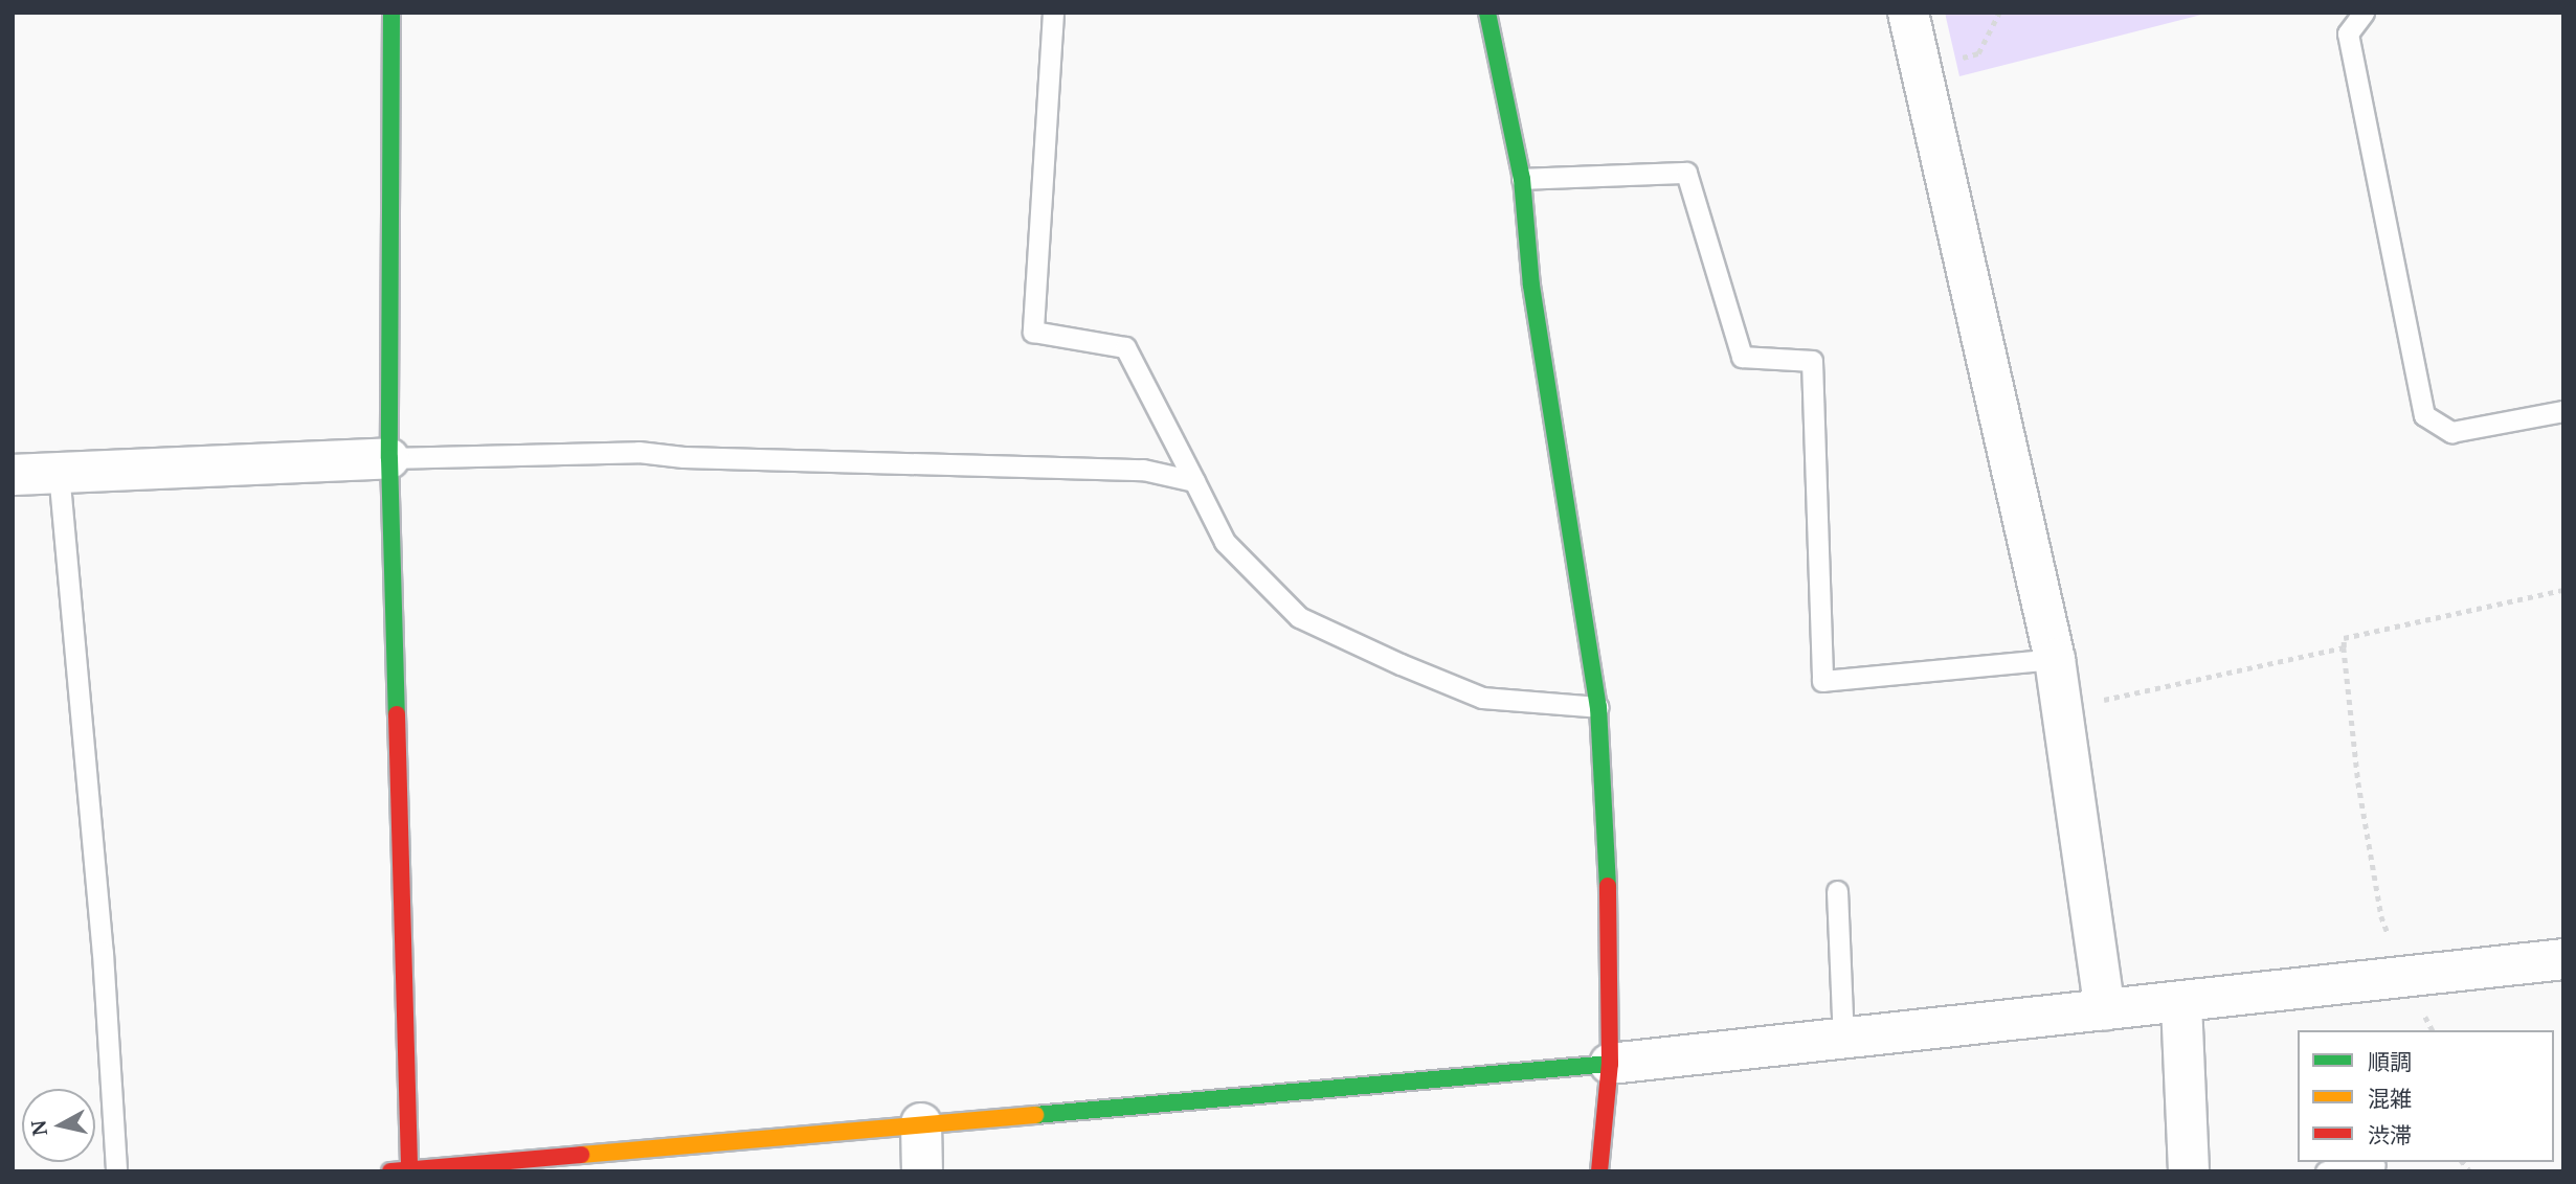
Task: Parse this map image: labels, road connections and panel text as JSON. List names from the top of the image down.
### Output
{
  "legend": ["順調", "混雑", "渋滞"],
  "north": "left"
}
